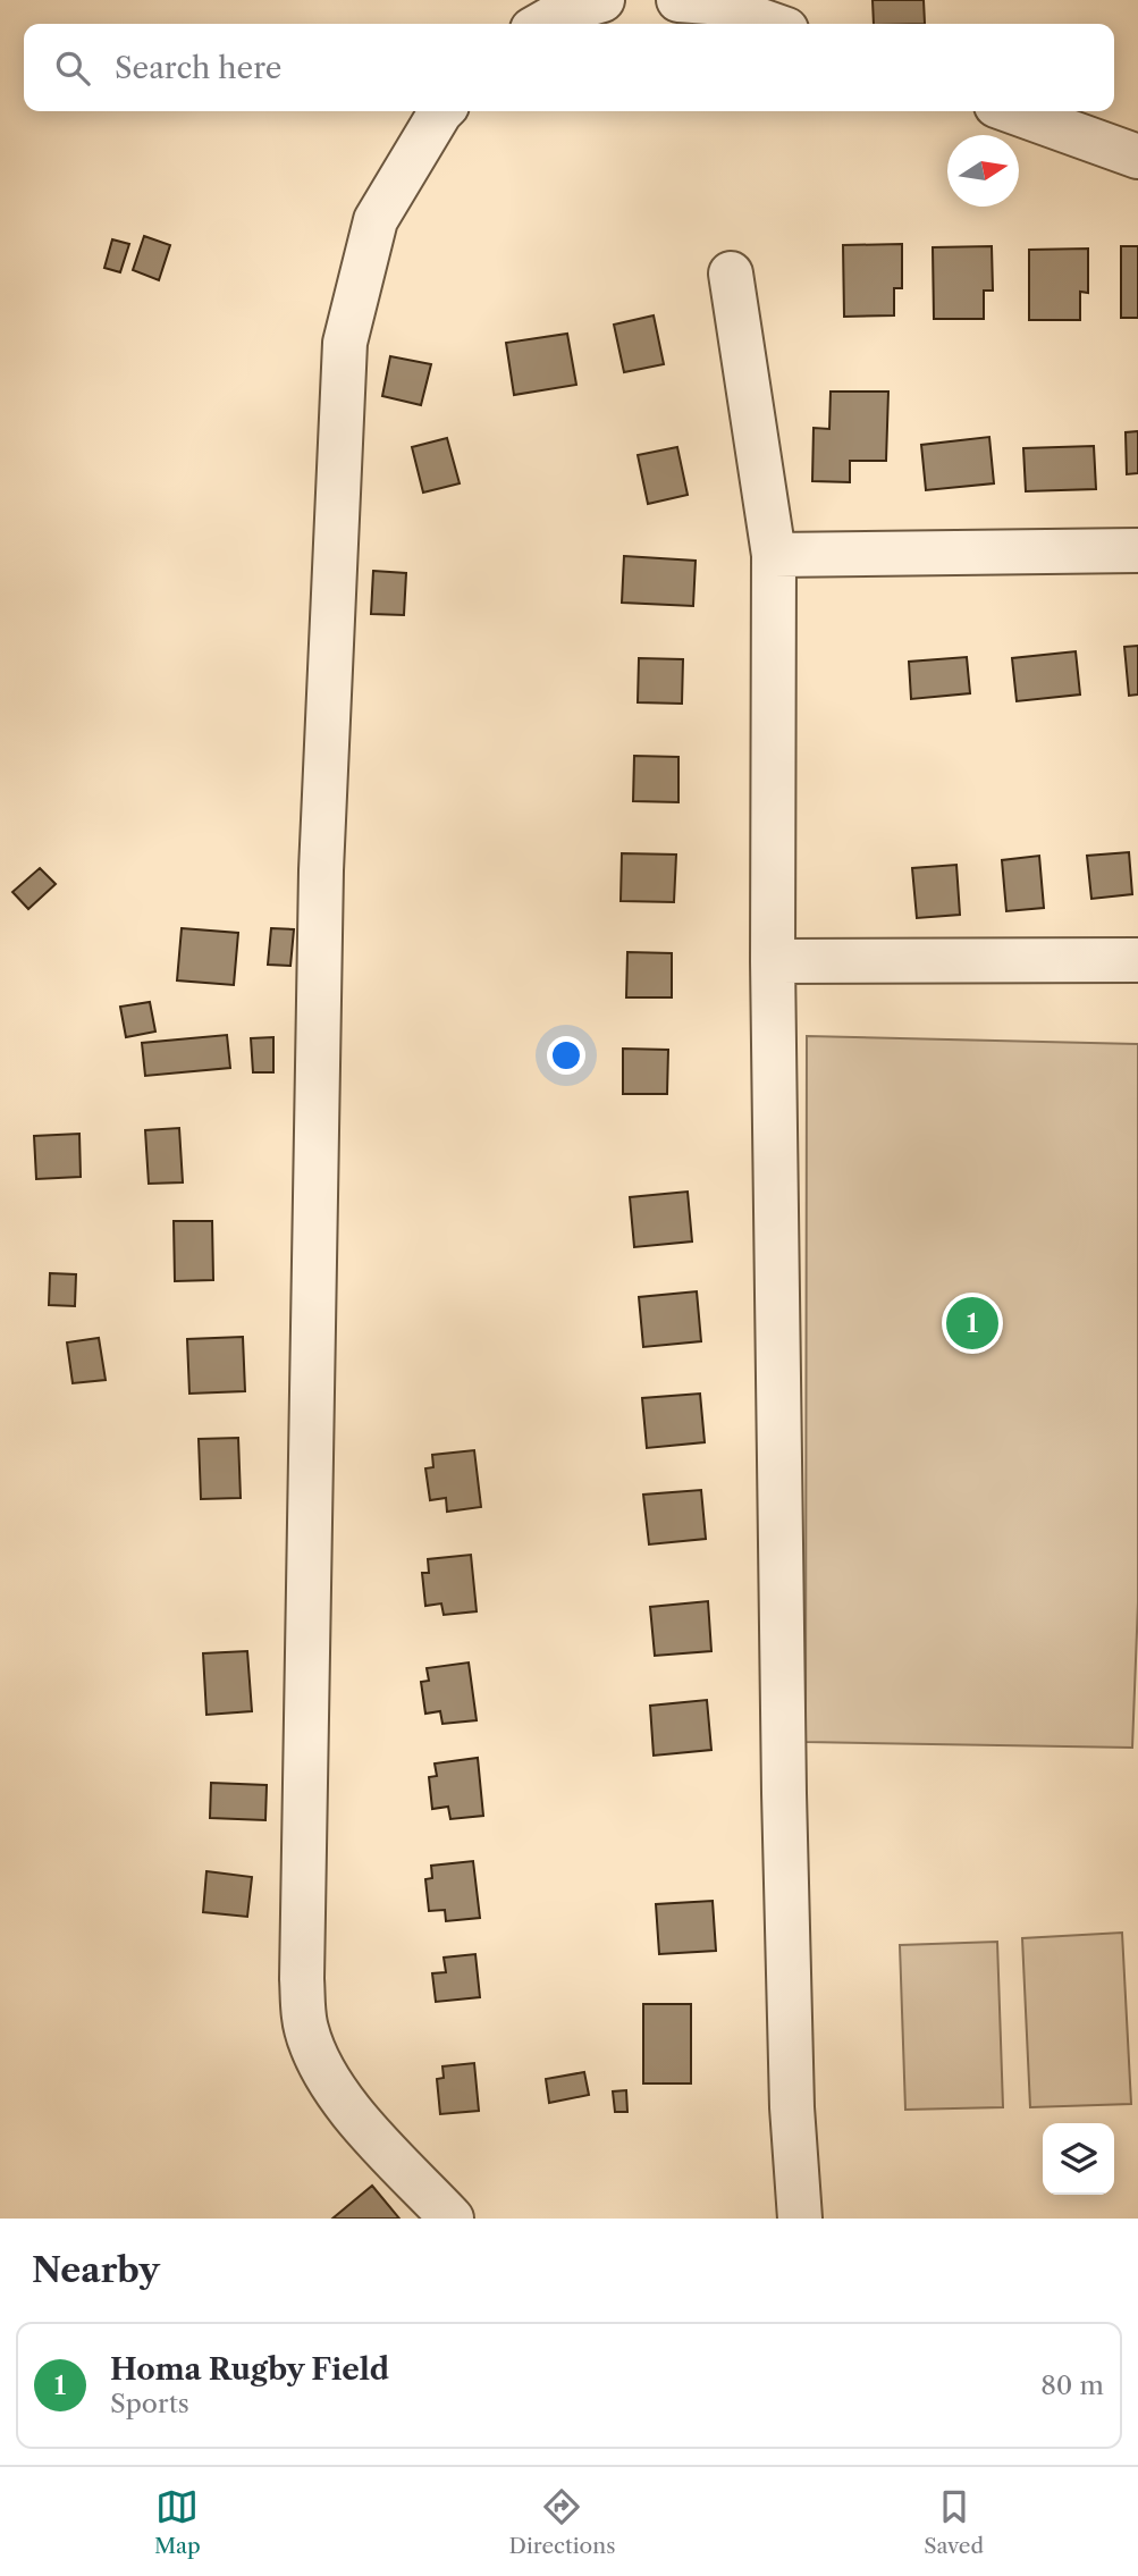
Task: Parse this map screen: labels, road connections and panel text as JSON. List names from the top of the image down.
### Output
{
  "north": "right",
  "page": {
    "search": "Search here",
    "pins": "1",
    "heading": "Nearby",
    "list": [
      {
        "mark": "1",
        "name": "Homa Rugby Field",
        "note": "Sports",
        "value": "80 m"
      }
    ],
    "nav": ["Map", "Directions", "Saved"]
  }
}
